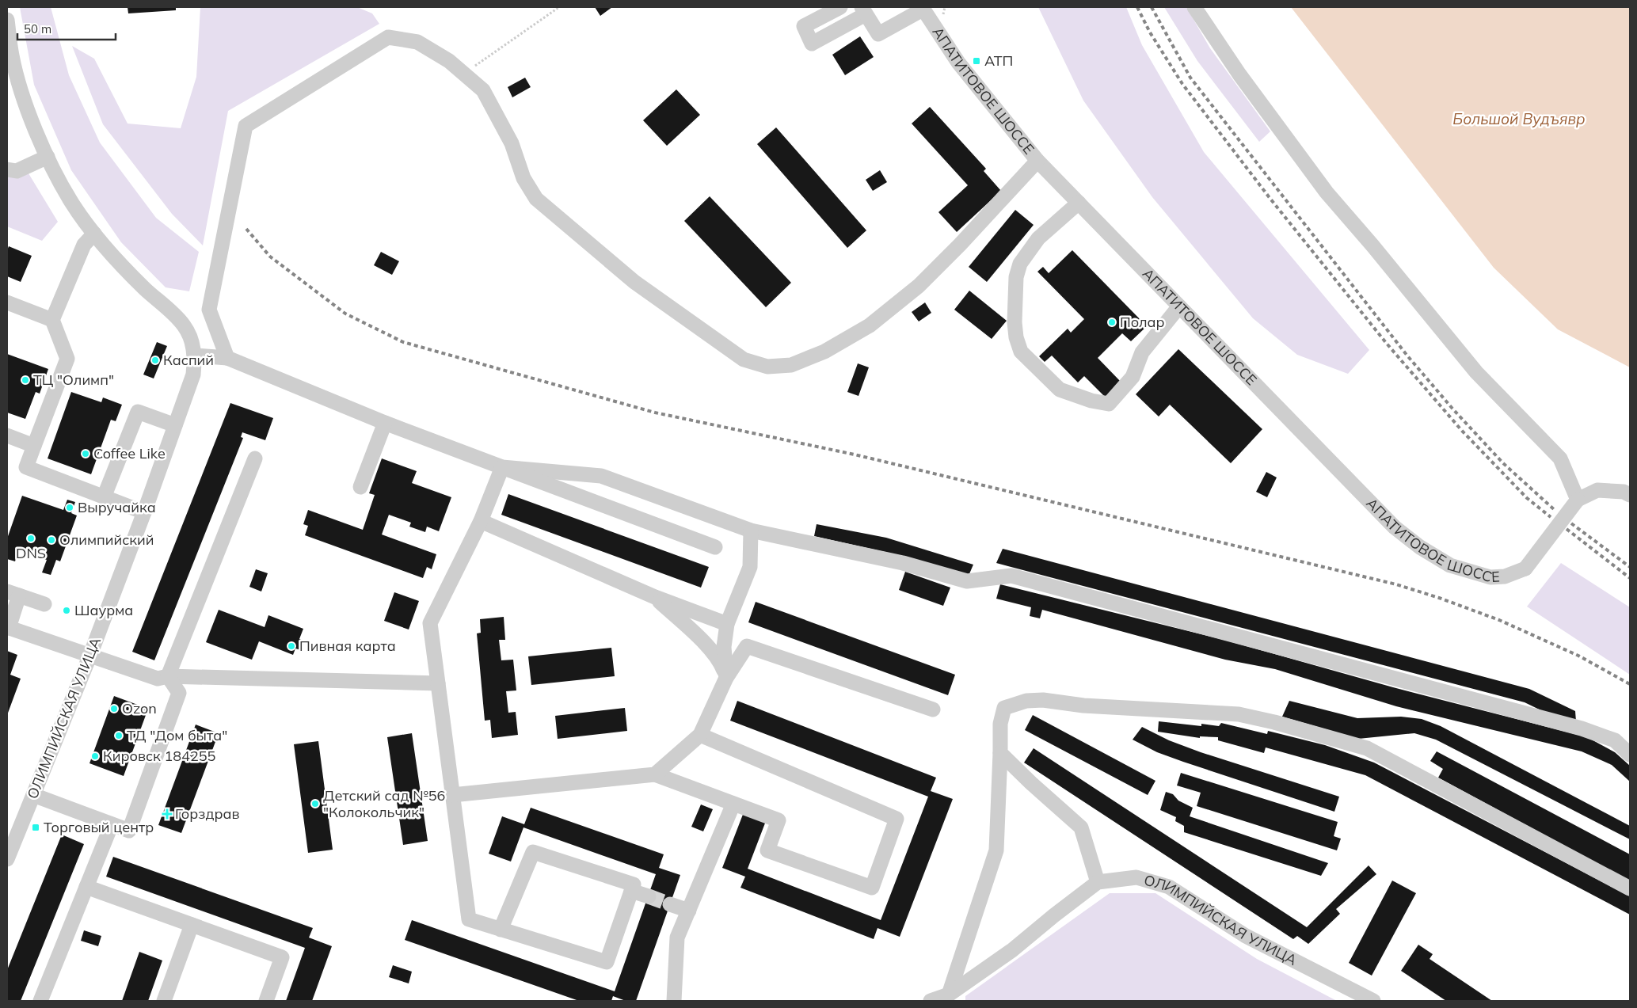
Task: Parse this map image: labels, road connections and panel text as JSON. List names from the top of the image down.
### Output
{
  "streets": {
    "street": ["АПАТИТОВОЕ ШОССЕ", "ОЛИМПИЙСКАЯ УЛИЦА"]
  },
  "water": ["Большой Вудъявр"],
  "places": {
    "transit": ["АТП", "Торговый центр"],
    "other": [
      "Полар",
      "Каспий",
      "ТЦ \"Олимп\"",
      "Coffee Like",
      "Выручайка",
      "DNS",
      "Олимпийский",
      "Шаурма",
      "Пивная карта",
      "Ozon",
      "ТД \"Дом быта\"",
      "Кировск 184255",
      "Детский сад №56 \"Колокольчик\""
    ],
    "health": ["Горздрав"]
  },
  "scale_bar": "50 m"
}
